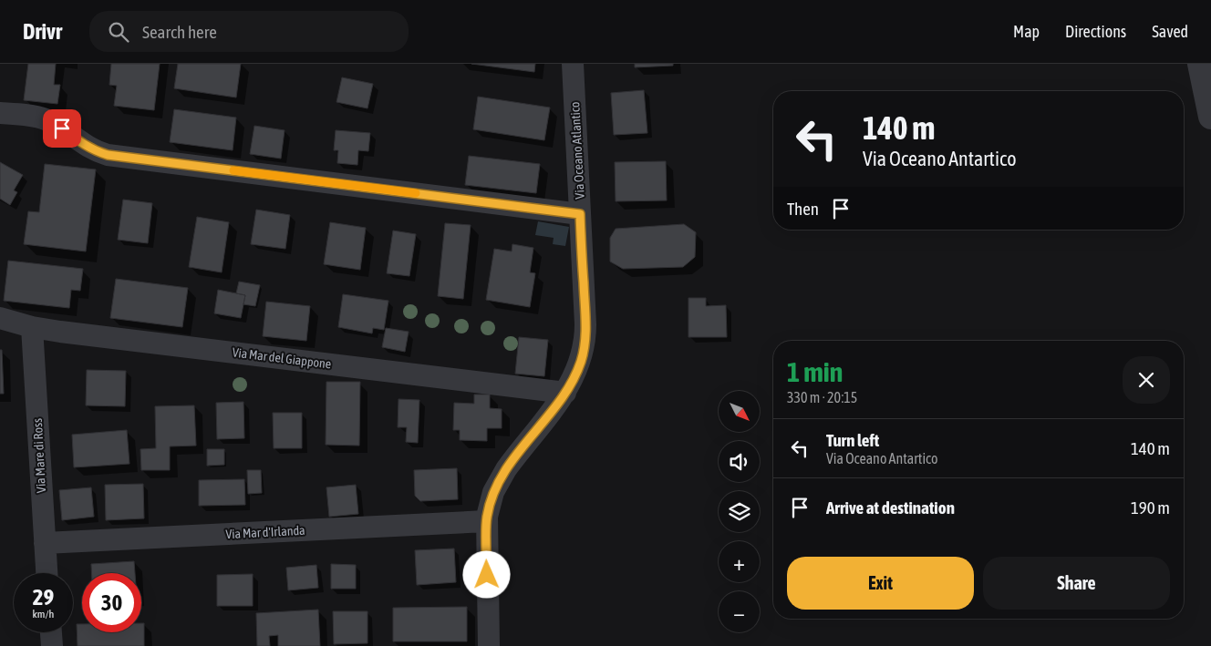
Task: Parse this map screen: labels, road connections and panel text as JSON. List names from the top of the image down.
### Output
{
  "streets": {
    "street": [
      "Via Oceano Atlantico",
      "Via Mar del Giappone",
      "Via Mare di Ross",
      "Via Mar d'Irlanda"
    ]
  },
  "crossings": [
    ["Via Oceano Atlantico", "Via Mar del Giappone"],
    ["Via Oceano Atlantico", "Via Mar d'Irlanda"],
    ["Via Mar del Giappone", "Via Mare di Ross"],
    ["Via Mare di Ross", "Via Mar d'Irlanda"]
  ],
  "north": "bottom right",
  "page": {
    "header": "Drivr",
    "search": "Search here",
    "nav": ["Map", "Directions", "Saved"],
    "turn": ["140 m", "Via Oceano Antartico"],
    "then": "Then",
    "heading": ["1 min", "330 m · 20:15"],
    "map_buttons": ["+", "−"],
    "list": [
      {
        "name": "Turn left",
        "note": "Via Oceano Antartico",
        "value": "140 m"
      },
      {
        "name": "Arrive at destination",
        "value": "190 m"
      }
    ],
    "buttons": ["Exit", "Share"],
    "speed": "29 km/h",
    "limit": "30"
  }
}
